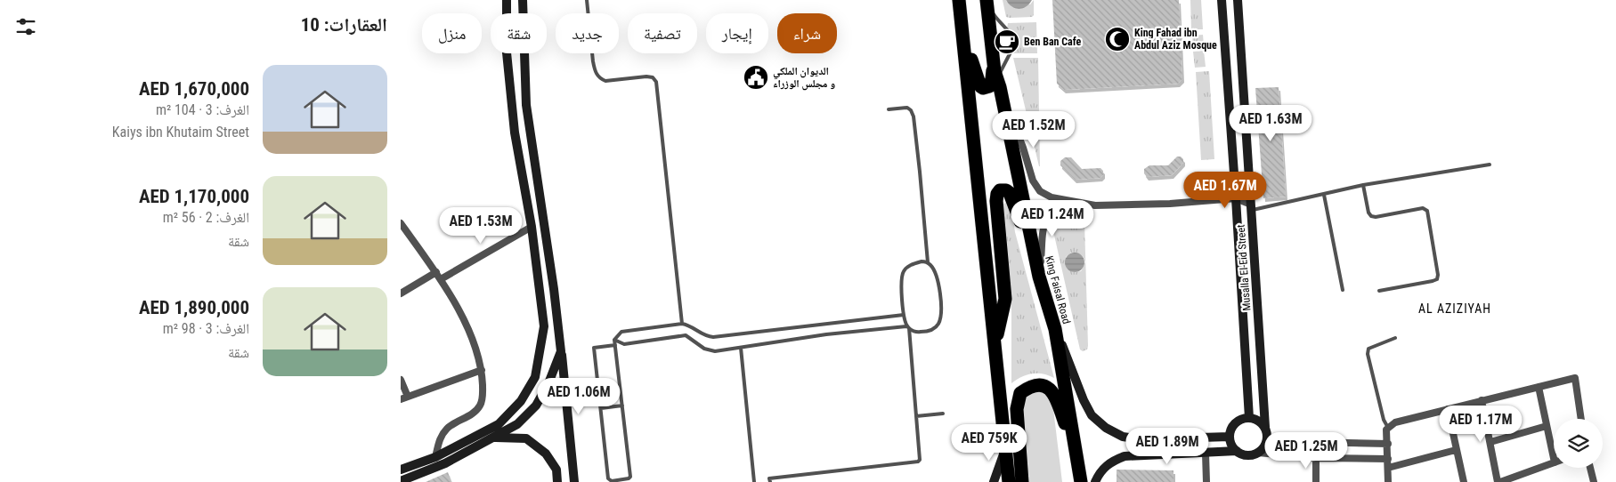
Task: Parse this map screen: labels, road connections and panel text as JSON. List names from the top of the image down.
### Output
{
  "streets": {
    "highway": ["King Faisal Road"],
    "street": ["Musalla El-Eid Street"]
  },
  "districts": ["AL AZIZIYAH"],
  "places": {
    "mosque": ["King Fahad ibn Abdul Aziz Mosque"],
    "cafe": ["Ben Ban Cafe"],
    "public building": ["الديوان الملكي و مجلس الوزراء"]
  },
  "page": {
    "heading": "العقارات: 10",
    "chip": [
      "شراء",
      "إيجار",
      "تصفية",
      "جديد",
      "شقة",
      "منزل"
    ],
    "list": [
      {
        "name": "AED 1,670,000",
        "note": "الغرف: 3 · 104 m² · Kaiys ibn Khutaim Street"
      },
      {
        "name": "AED 1,170,000",
        "note": "الغرف: 2 · 56 m² · شقة"
      },
      {
        "name": "AED 1,890,000",
        "note": "الغرف: 3 · 98 m² · شقة"
      }
    ],
    "price": [
      "AED 1.63M",
      "AED 1.52M",
      "AED 1.67M",
      "AED 1.24M",
      "AED 1.53M",
      "AED 1.06M",
      "AED 1.17M",
      "AED 759K",
      "AED 1.89M",
      "AED 1.25M"
    ]
  }
}
